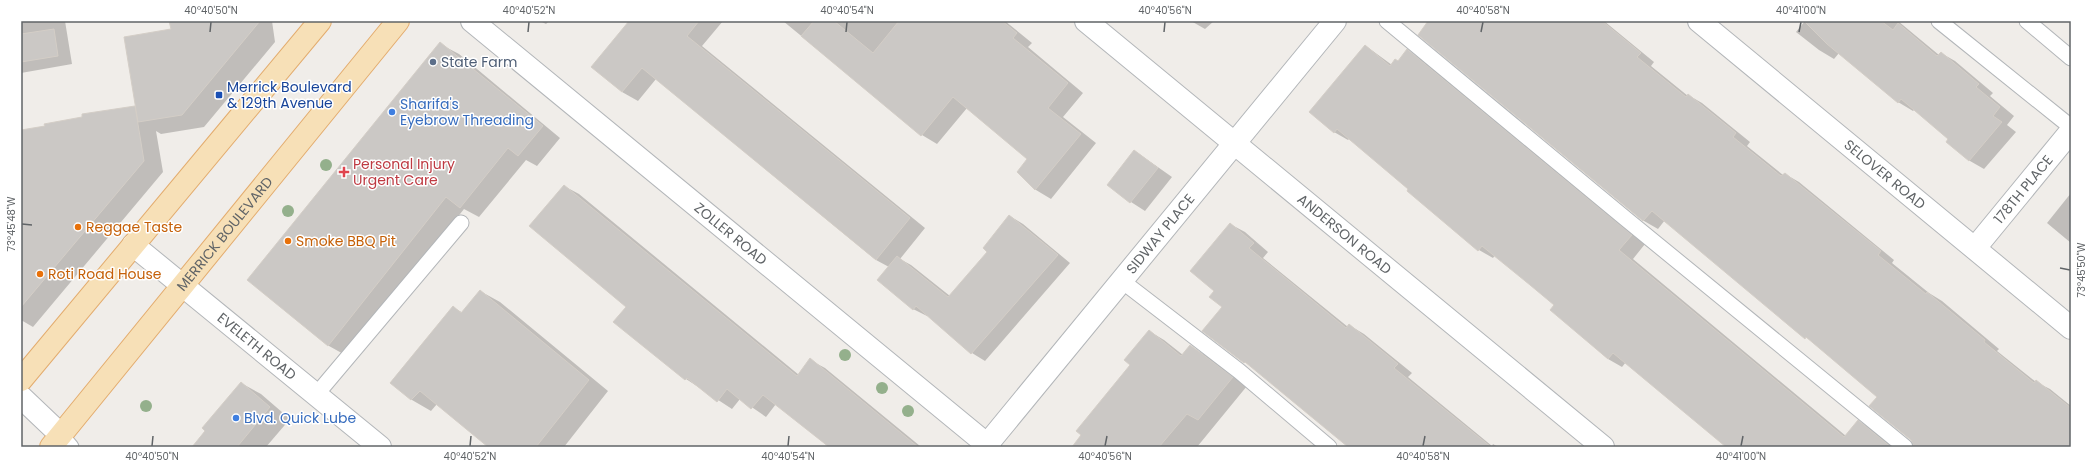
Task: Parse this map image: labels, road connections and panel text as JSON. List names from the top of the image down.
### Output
{
  "streets": {
    "main road": ["MERRICK BOULEVARD"],
    "street": [
      "SELOVER ROAD",
      "178TH PLACE",
      "ZOLLER ROAD",
      "SIDWAY PLACE",
      "ANDERSON ROAD",
      "EVELETH ROAD"
    ]
  },
  "crossings": [
    ["SELOVER ROAD", "178TH PLACE"],
    ["MERRICK BOULEVARD", "EVELETH ROAD"],
    ["ZOLLER ROAD", "SIDWAY PLACE"],
    ["SIDWAY PLACE", "ANDERSON ROAD"]
  ],
  "places": {
    "other": [
      "State Farm",
      "Sharifa's Eyebrow Threading",
      "Reggae Taste",
      "Smoke BBQ Pit",
      "Roti Road House",
      "Blvd. Quick Lube"
    ],
    "transit": ["Merrick Boulevard & 129th Avenue"],
    "health": ["Personal Injury Urgent Care"]
  },
  "coordinates": [
    "40°40'50\"N",
    "40°40'52\"N",
    "40°40'54\"N",
    "40°40'56\"N",
    "40°40'58\"N",
    "40°41'00\"N",
    "73°45'48\"W",
    "73°45'50\"W"
  ]
}
